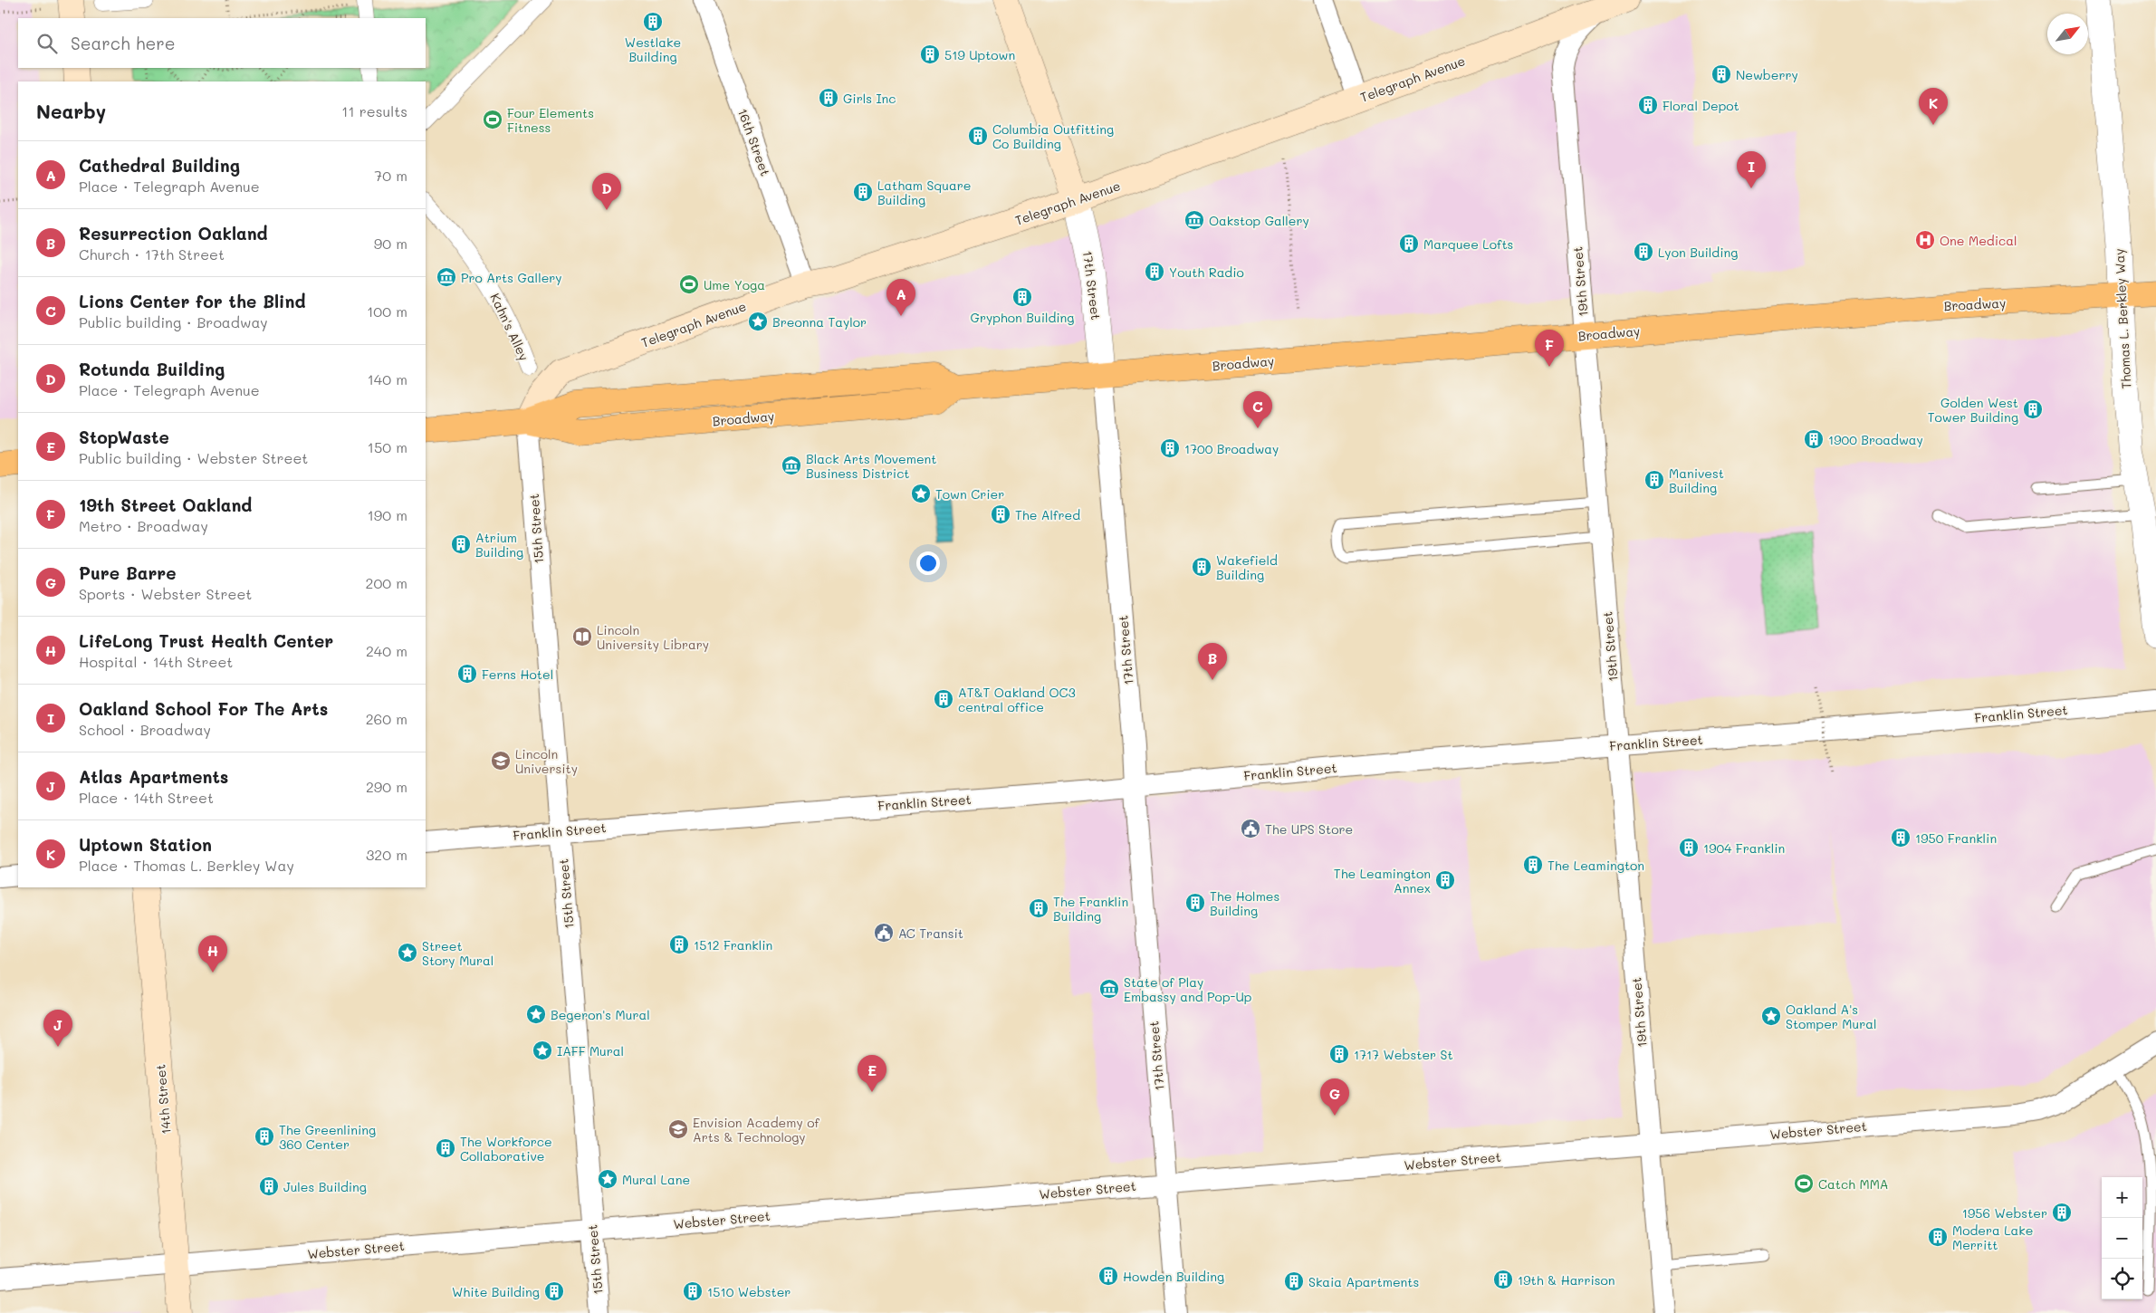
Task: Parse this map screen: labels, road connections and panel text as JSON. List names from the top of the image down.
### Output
{
  "streets": {
    "main road": [
      "Telegraph Avenue",
      "17th Street",
      "Broadway",
      "14th Street"
    ],
    "street": [
      "16th Street",
      "19th Street",
      "Thomas L. Berkley Way",
      "Kahn's Alley",
      "15th Street",
      "Franklin Street",
      "Webster Street"
    ]
  },
  "crossings": [
    ["Telegraph Avenue", "16th Street"],
    ["Telegraph Avenue", "19th Street"],
    ["Telegraph Avenue", "17th Street"],
    ["Telegraph Avenue", "Broadway"],
    ["Telegraph Avenue", "15th Street"],
    ["19th Street", "Broadway"],
    ["19th Street", "Franklin Street"],
    ["19th Street", "Webster Street"],
    ["17th Street", "Broadway"],
    ["17th Street", "Franklin Street"],
    ["17th Street", "Webster Street"],
    ["Broadway", "Thomas L. Berkley Way"],
    ["Broadway", "15th Street"],
    ["15th Street", "Franklin Street"],
    ["15th Street", "Webster Street"],
    ["14th Street", "Webster Street"]
  ],
  "places": {
    "building": [
      "Westlake Building",
      "519 Uptown",
      "Newberry",
      "Girls Inc",
      "Floral Depot",
      "Columbia Outfitting Co Building",
      "Latham Square Building",
      "Marquee Lofts",
      "Lyon Building",
      "Youth Radio",
      "Gryphon Building",
      "Golden West Tower Building",
      "1900 Broadway",
      "1700 Broadway",
      "Manivest Building",
      "The Alfred",
      "Atrium Building",
      "Wakefield Building",
      "Ferns Hotel",
      "AT&T Oakland OC3 central office",
      "1950 Franklin",
      "1904 Franklin",
      "The Leamington",
      "The Leamington Annex",
      "The Holmes Building",
      "The Franklin Building",
      "1512 Franklin",
      "1717 Webster St",
      "The Greenlining 360 Center",
      "The Workforce Collaborative",
      "Jules Building",
      "1956 Webster",
      "Modera Lake Merritt",
      "Howden Building",
      "19th & Harrison",
      "Skaia Apartments",
      "White Building",
      "1510 Webster"
    ],
    "sports": ["Four Elements Fitness", "Ume Yoga", "Catch MMA"],
    "museum": [
      "Oakstop Gallery",
      "Pro Arts Gallery",
      "Black Arts Movement Business District",
      "State of Play Embassy and Pop-Up"
    ],
    "hospital": ["One Medical"],
    "place": [
      "Breonna Taylor",
      "Town Crier",
      "Street Story Mural",
      "Begeron's Mural",
      "Oakland A's Stomper Mural",
      "IAFF Mural",
      "Mural Lane"
    ],
    "library": ["Lincoln University Library"],
    "school or university": ["Lincoln University", "Envision Academy of Arts & Technology"],
    "public building": ["The UPS Store", "AC Transit"]
  },
  "north": "top right",
  "page": {
    "search": "Search here",
    "heading": ["Nearby", "11 results"],
    "pins": [
      "K",
      "I",
      "D",
      "A",
      "F",
      "C",
      "B",
      "H",
      "J",
      "E",
      "G"
    ],
    "list": [
      {
        "mark": "A",
        "name": "Cathedral Building",
        "note": "Place · Telegraph Avenue",
        "value": "70 m"
      },
      {
        "mark": "B",
        "name": "Resurrection Oakland",
        "note": "Church · 17th Street",
        "value": "90 m"
      },
      {
        "mark": "C",
        "name": "Lions Center for the Blind",
        "note": "Public building · Broadway",
        "value": "100 m"
      },
      {
        "mark": "D",
        "name": "Rotunda Building",
        "note": "Place · Telegraph Avenue",
        "value": "140 m"
      },
      {
        "mark": "E",
        "name": "StopWaste",
        "note": "Public building · Webster Street",
        "value": "150 m"
      },
      {
        "mark": "F",
        "name": "19th Street Oakland",
        "note": "Metro · Broadway",
        "value": "190 m"
      },
      {
        "mark": "G",
        "name": "Pure Barre",
        "note": "Sports · Webster Street",
        "value": "200 m"
      },
      {
        "mark": "H",
        "name": "LifeLong Trust Health Center",
        "note": "Hospital · 14th Street",
        "value": "240 m"
      },
      {
        "mark": "I",
        "name": "Oakland School For The Arts",
        "note": "School · Broadway",
        "value": "260 m"
      },
      {
        "mark": "J",
        "name": "Atlas Apartments",
        "note": "Place · 14th Street",
        "value": "290 m"
      },
      {
        "mark": "K",
        "name": "Uptown Station",
        "note": "Place · Thomas L. Berkley Way",
        "value": "320 m"
      }
    ],
    "map_buttons": ["+", "−"]
  }
}
